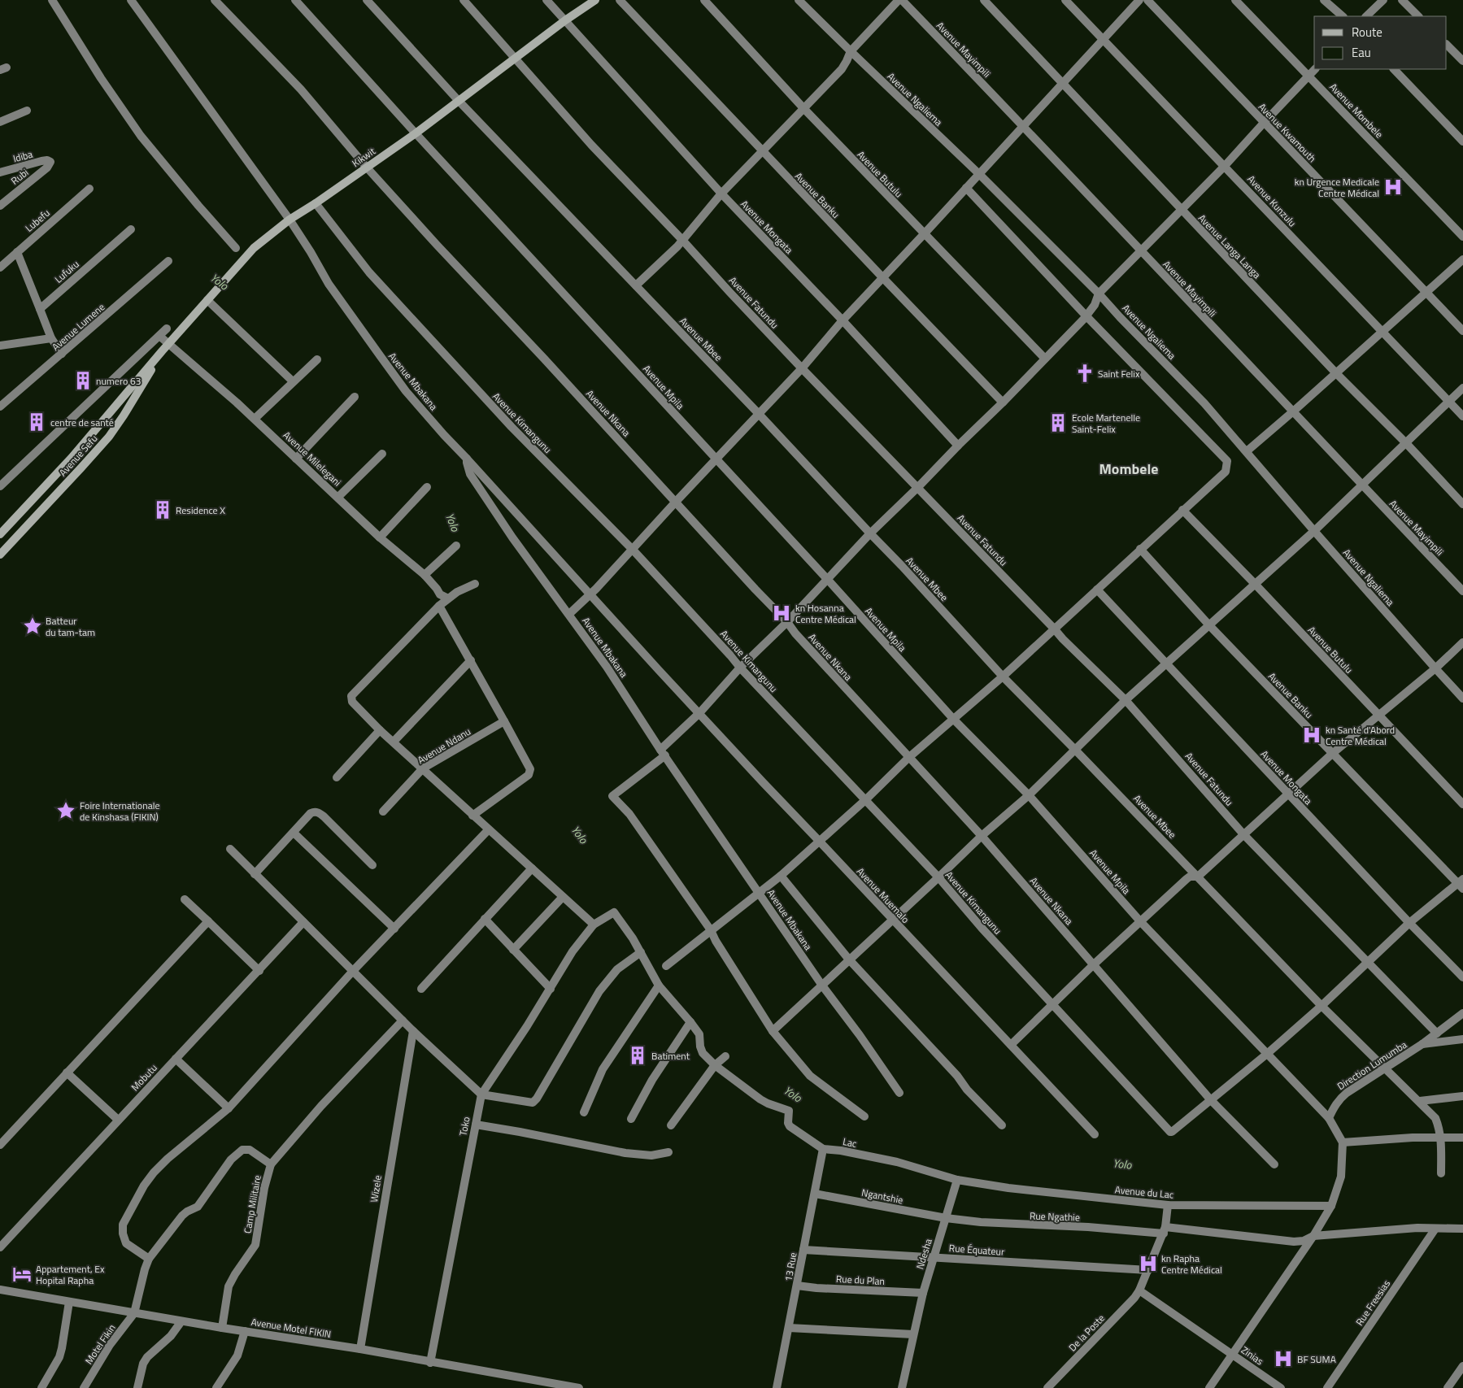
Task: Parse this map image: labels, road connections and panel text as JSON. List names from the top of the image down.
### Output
{
  "streets": {
    "main road": ["Kikwit", "Avenue Sefu"],
    "street": [
      "Avenue Mayimpili",
      "Avenue Ngaliema",
      "Avenue Mombele",
      "Avenue Kwamouth",
      "Idiba",
      "Avenue Butulu",
      "Rubi",
      "Avenue Banku",
      "Avenue Kunzulu",
      "Lubefu",
      "Avenue Mongata",
      "Avenue Langa Langa",
      "Lufuku",
      "Avenue Fatundu",
      "Avenue Lumene",
      "Avenue Mbee",
      "Avenue Mbakana",
      "Avenue Mpila",
      "Avenue Nkana",
      "Avenue Kimangunu",
      "Avenue Milelegani",
      "Avenue Ndanu",
      "Avenue Muemalo",
      "Direction Lumumba",
      "Mobutu",
      "Toko",
      "Lac",
      "Wizele",
      "Avenue du Lac",
      "Ngantshie",
      "Camp Militaire",
      "Rue Ngathie",
      "Rue Équateur",
      "Ndesha",
      "13 Rue",
      "Rue du Plan",
      "Rue Freesias",
      "Avenue Motel FIKIN",
      "De la Poste",
      "Motel Fikin",
      "Zinias"
    ]
  },
  "crossings": [
    ["Idiba", "Rubi"],
    ["Kikwit", "Avenue Mongata"],
    ["Kikwit", "Avenue Fatundu"],
    ["Kikwit", "Avenue Mbee"],
    ["Kikwit", "Avenue Mbakana"],
    ["Kikwit", "Avenue Mpila"],
    ["Kikwit", "Avenue Nkana"],
    ["Kikwit", "Avenue Kimangunu"],
    ["Kikwit", "Avenue Sefu"],
    ["Kikwit", "Avenue Milelegani"],
    ["Avenue Fatundu", "Direction Lumumba"],
    ["Avenue Mbee", "Direction Lumumba"],
    ["Avenue Mbakana", "Avenue Muemalo"],
    ["Avenue Mpila", "Direction Lumumba"],
    ["Avenue Nkana", "Avenue Kimangunu"],
    ["Toko", "Avenue Motel FIKIN"],
    ["Lac", "Avenue du Lac"],
    ["Lac", "Ndesha"],
    ["Lac", "13 Rue"],
    ["Wizele", "Avenue Motel FIKIN"],
    ["Avenue du Lac", "Ndesha"],
    ["Avenue du Lac", "De la Poste"],
    ["Ngantshie", "Rue Ngathie"],
    ["Ngantshie", "Ndesha"],
    ["Ngantshie", "13 Rue"],
    ["Camp Militaire", "Avenue Motel FIKIN"],
    ["Camp Militaire", "Motel Fikin"],
    ["Rue Ngathie", "Ndesha"],
    ["Rue Ngathie", "De la Poste"],
    ["Rue Équateur", "Ndesha"],
    ["Rue Équateur", "13 Rue"],
    ["Rue Équateur", "De la Poste"],
    ["Ndesha", "Rue du Plan"],
    ["13 Rue", "Rue du Plan"],
    ["Avenue Motel FIKIN", "Motel Fikin"]
  ],
  "districts": ["Mombele"],
  "water": ["Yolo"],
  "places": {
    "hospital": [
      "kn Urgence Medicale Centre Médical",
      "kn Hosanna Centre Médical",
      "kn Santé d'Abord Centre Médical",
      "kn Rapha Centre Médical",
      "BF SUMA"
    ],
    "church": ["Saint Felix"],
    "building": [
      "numero 63",
      "centre de santé",
      "Ecole Martenelle Saint-Felix",
      "Residence X",
      "Batiment"
    ],
    "place": ["Batteur du tam-tam", "Foire Internationale de Kinshasa (FIKIN)"],
    "hotel": ["Appartement, Ex Hopital Rapha"]
  },
  "legend": ["Route", "Eau"]
}
